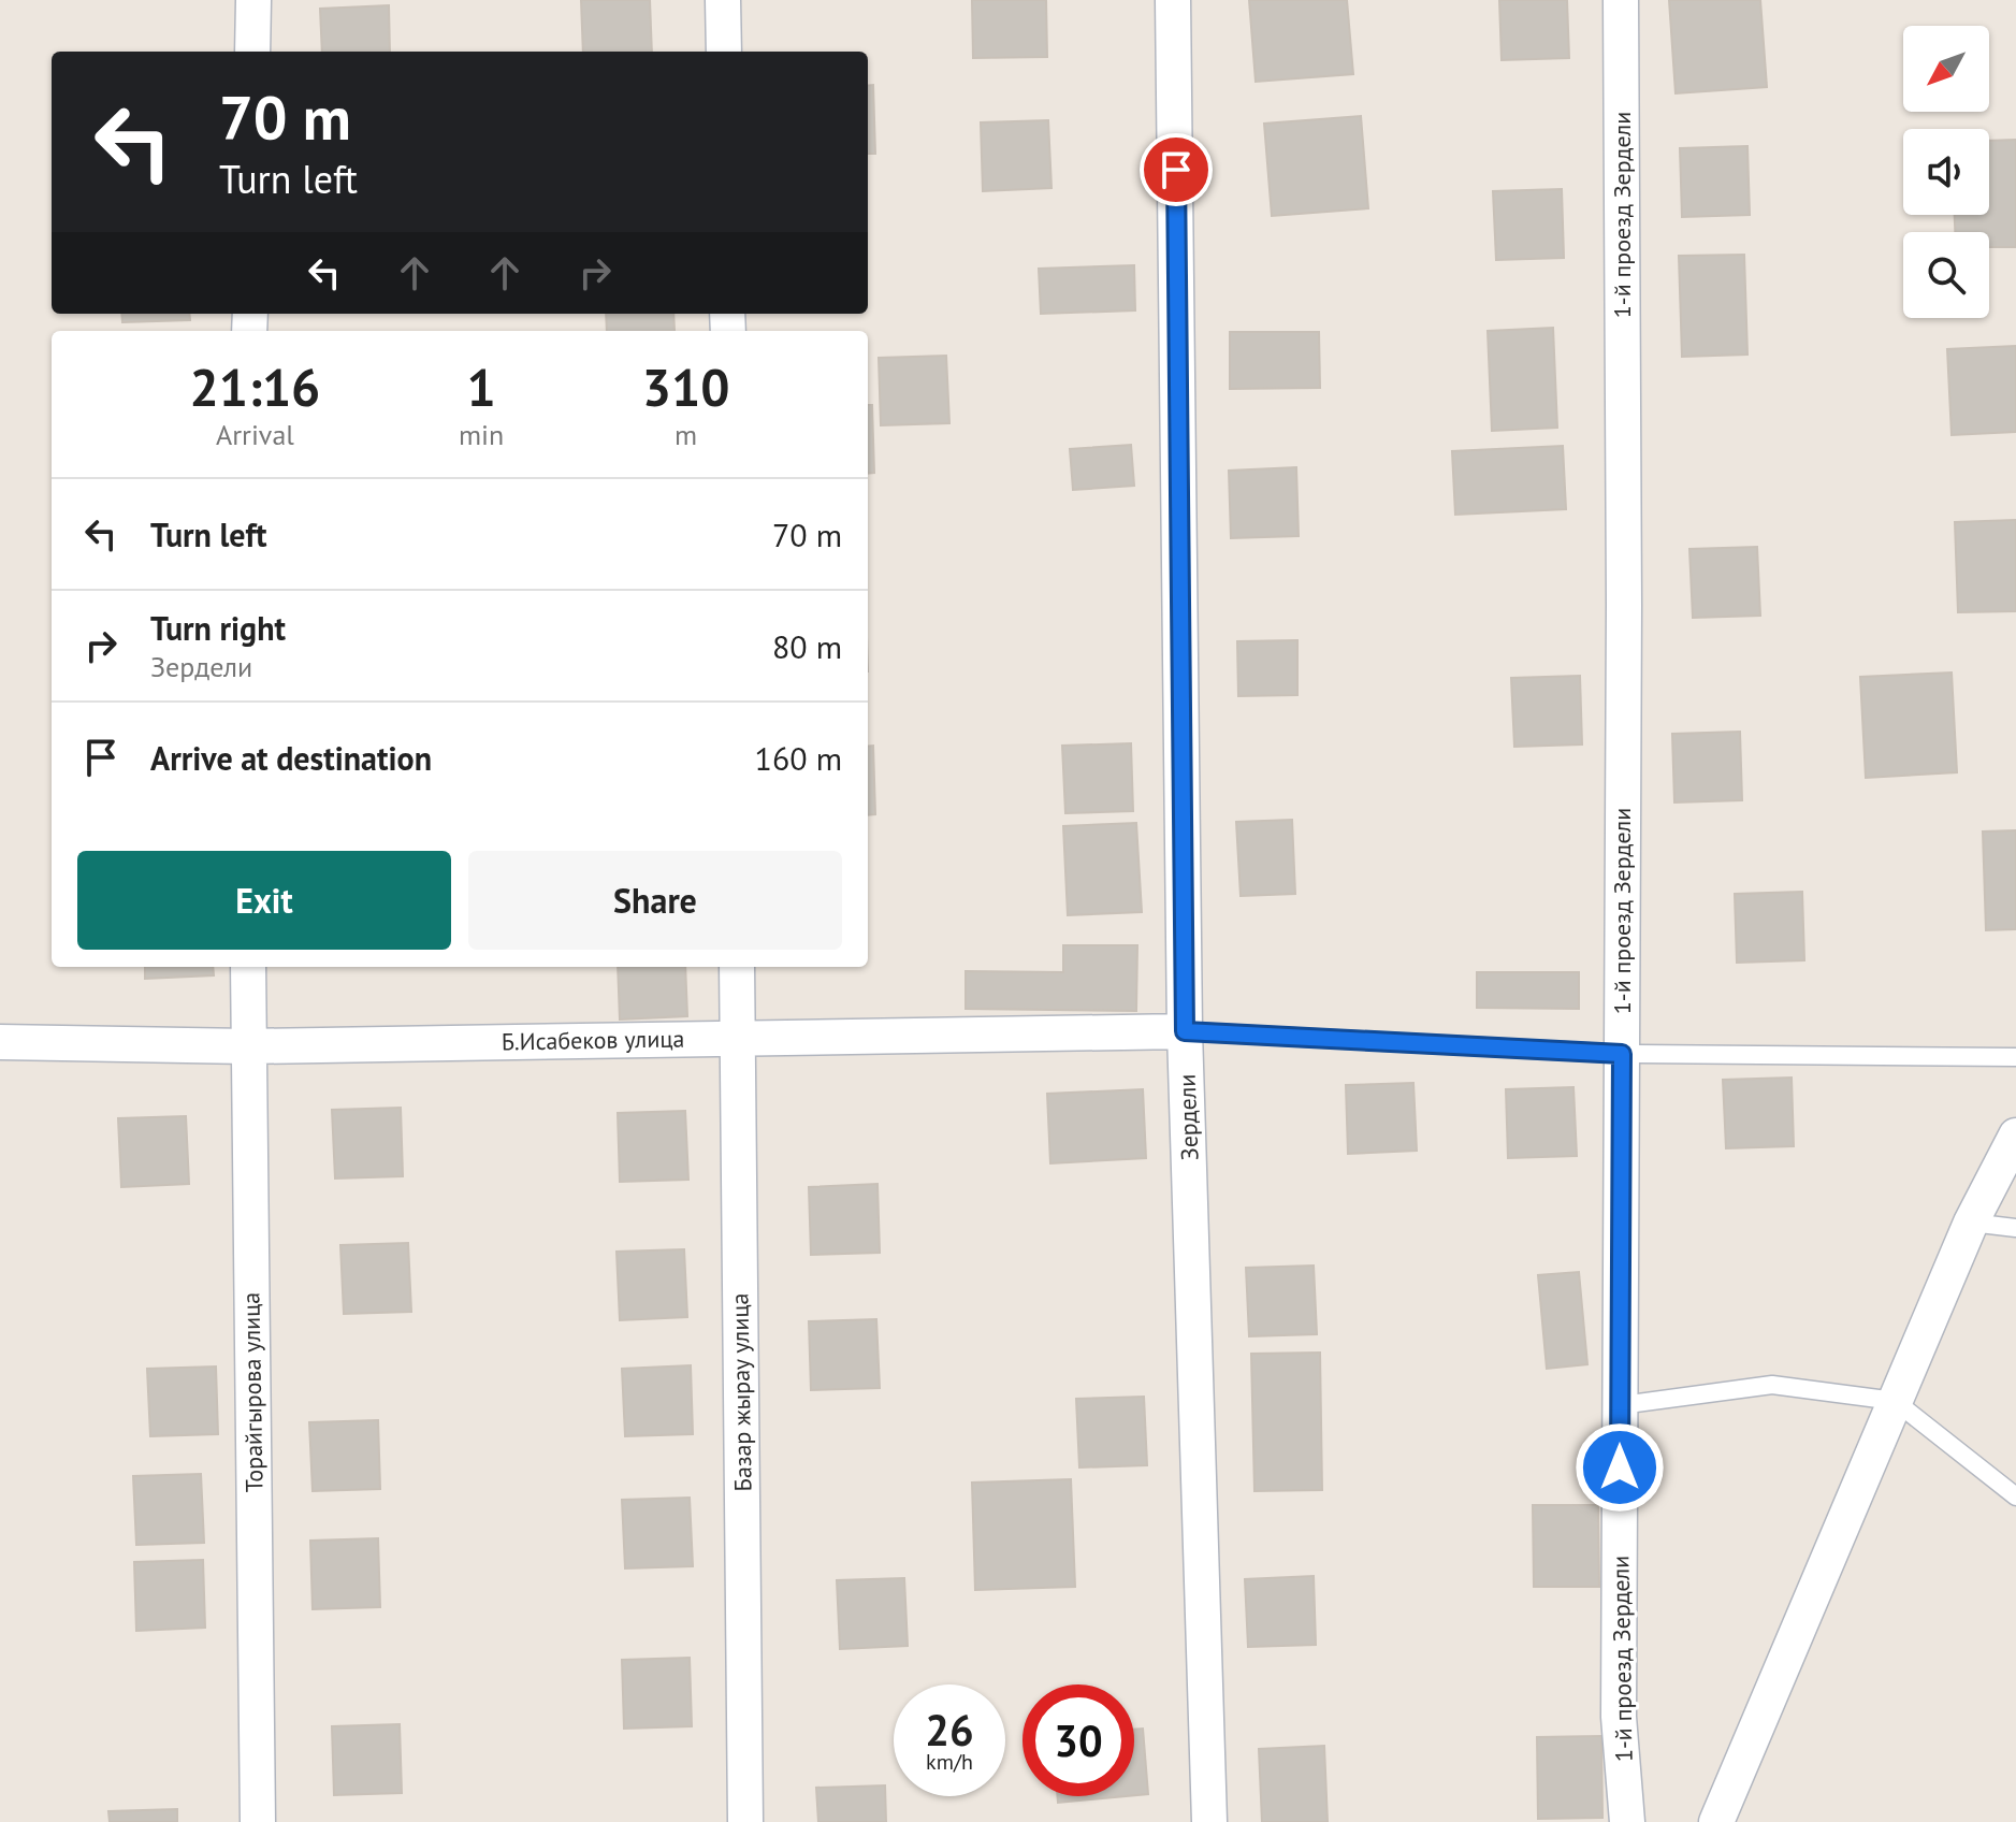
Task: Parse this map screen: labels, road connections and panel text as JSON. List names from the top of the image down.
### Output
{
  "streets": {
    "street": [
      "1-й проезд Зердели",
      "Б.Исабеков улица",
      "Зердели",
      "Торайгырова улица",
      "Базар жырау улица"
    ]
  },
  "crossings": [
    ["Б.Исабеков улица", "Зердели"],
    ["Б.Исабеков улица", "Торайгырова улица"],
    ["Б.Исабеков улица", "Базар жырау улица"]
  ],
  "north": "bottom left",
  "page": {
    "turn": ["70 m", "Turn left"],
    "eta": [
      "21:16",
      "Arrival",
      "1",
      "min",
      "310",
      "m"
    ],
    "list": [
      {
        "name": "Turn left",
        "value": "70 m"
      },
      {
        "name": "Turn right",
        "note": "Зердели",
        "value": "80 m"
      },
      {
        "name": "Arrive at destination",
        "value": "160 m"
      }
    ],
    "buttons": ["Exit", "Share"],
    "speed": "26 km/h",
    "limit": "30"
  }
}
